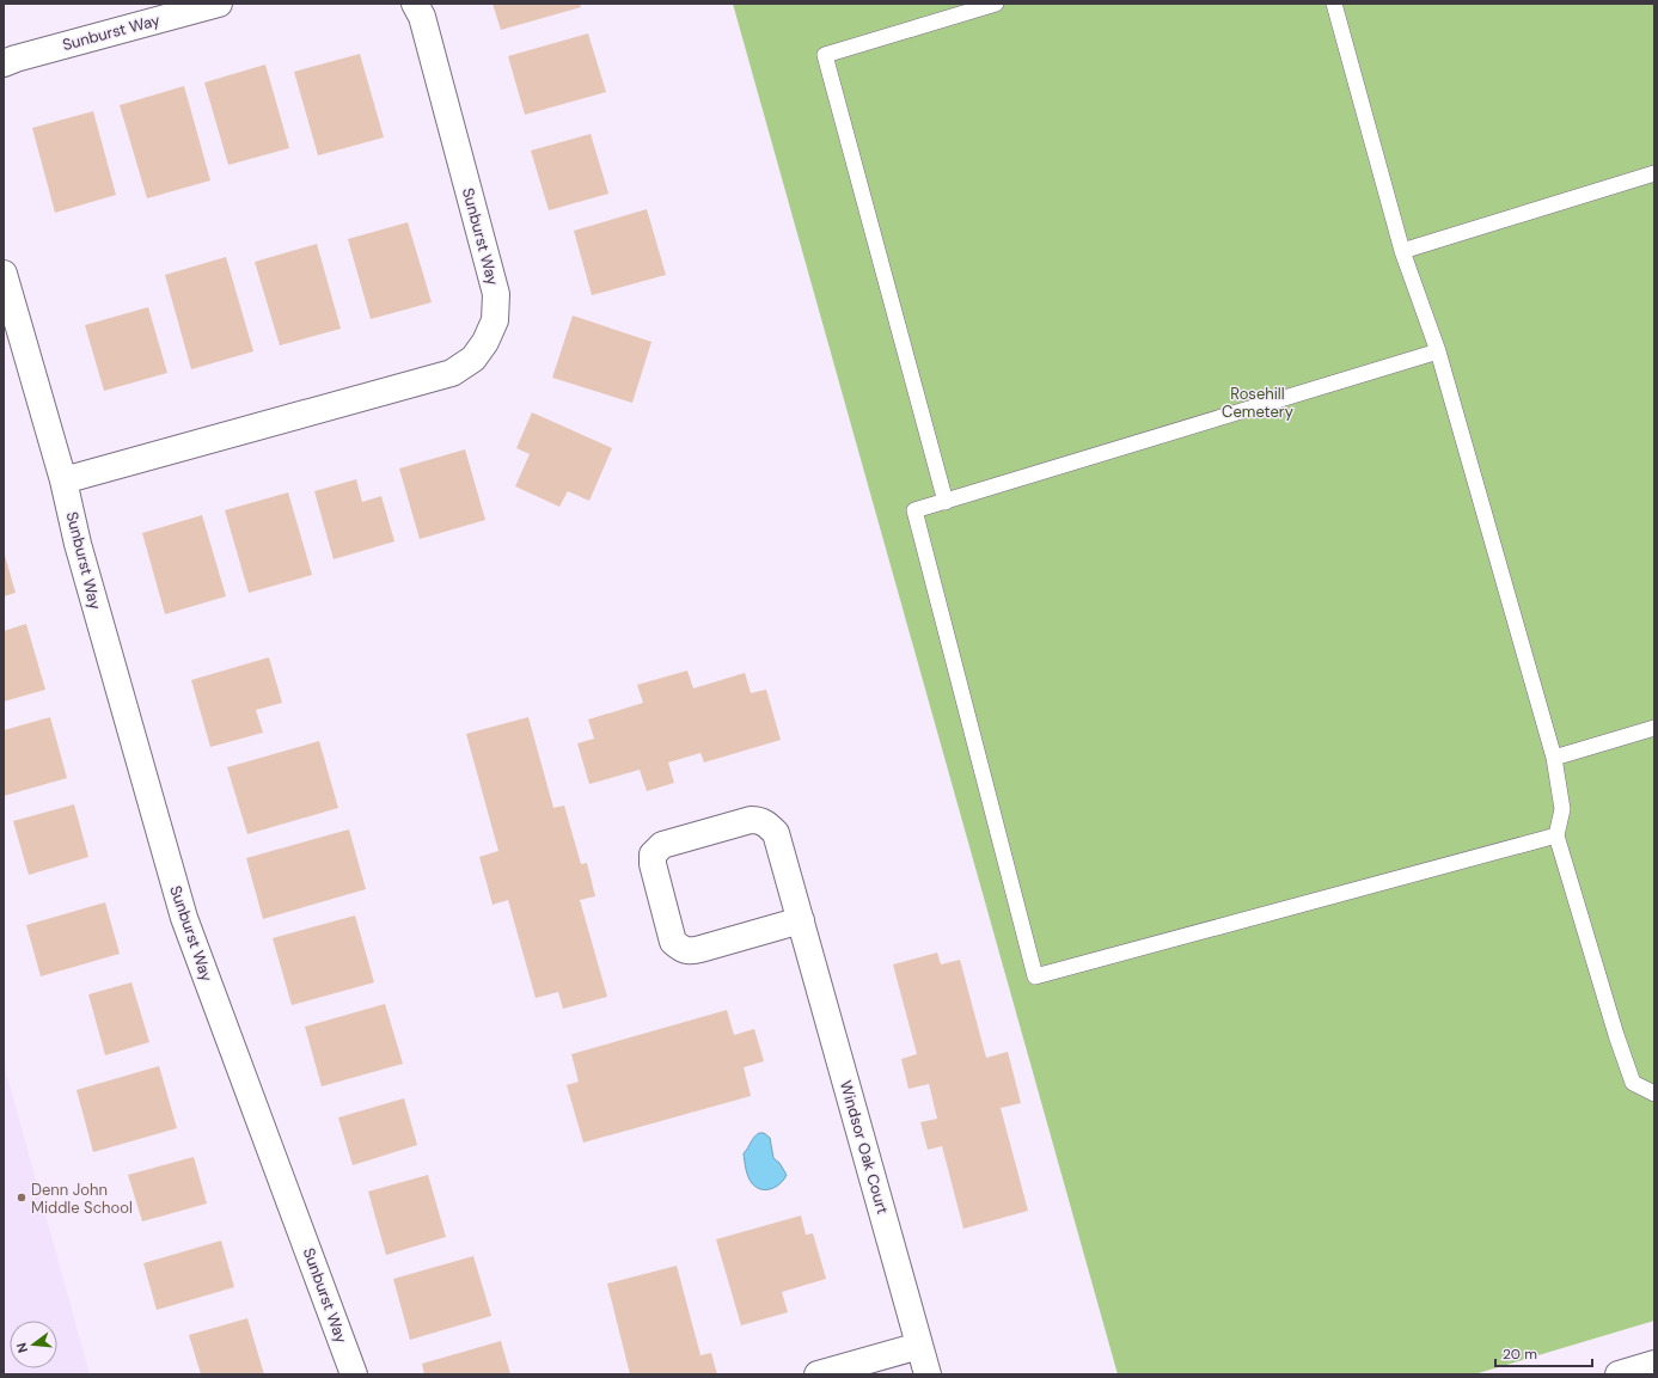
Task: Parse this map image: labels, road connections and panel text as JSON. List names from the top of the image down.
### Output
{
  "streets": {
    "street": ["Sunburst Way", "Windsor Oak Court"]
  },
  "parks": ["Rosehill Cemetery"],
  "places": ["Denn John Middle School"],
  "scale_bar": "20 m",
  "north": "left"
}
